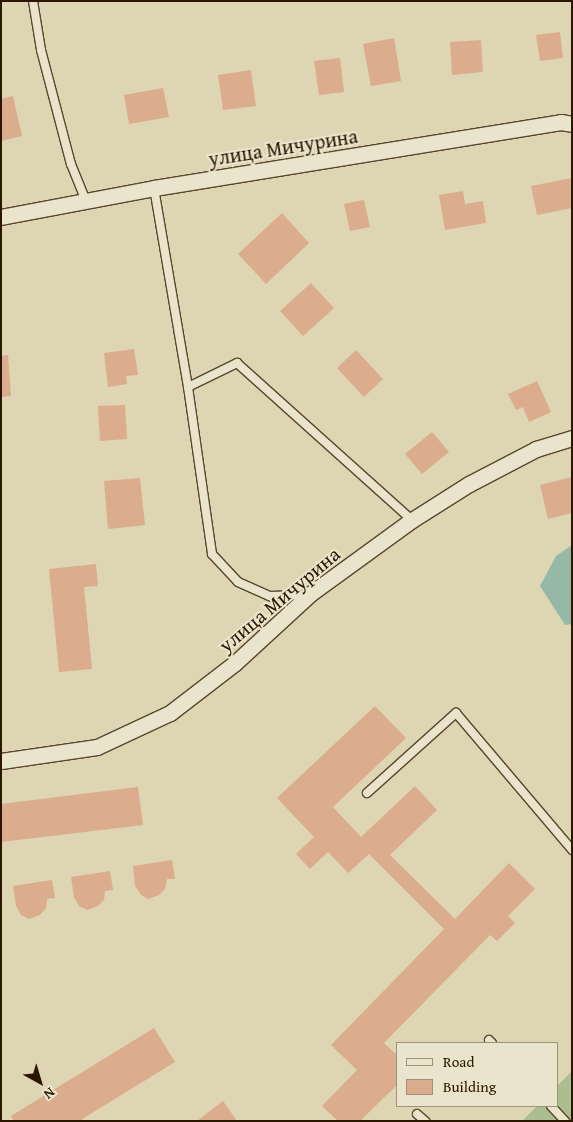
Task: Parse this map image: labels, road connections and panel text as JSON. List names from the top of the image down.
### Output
{
  "streets": {
    "street": ["улица Мичурина"]
  },
  "legend": ["Road", "Building"],
  "north": "bottom right"
}
